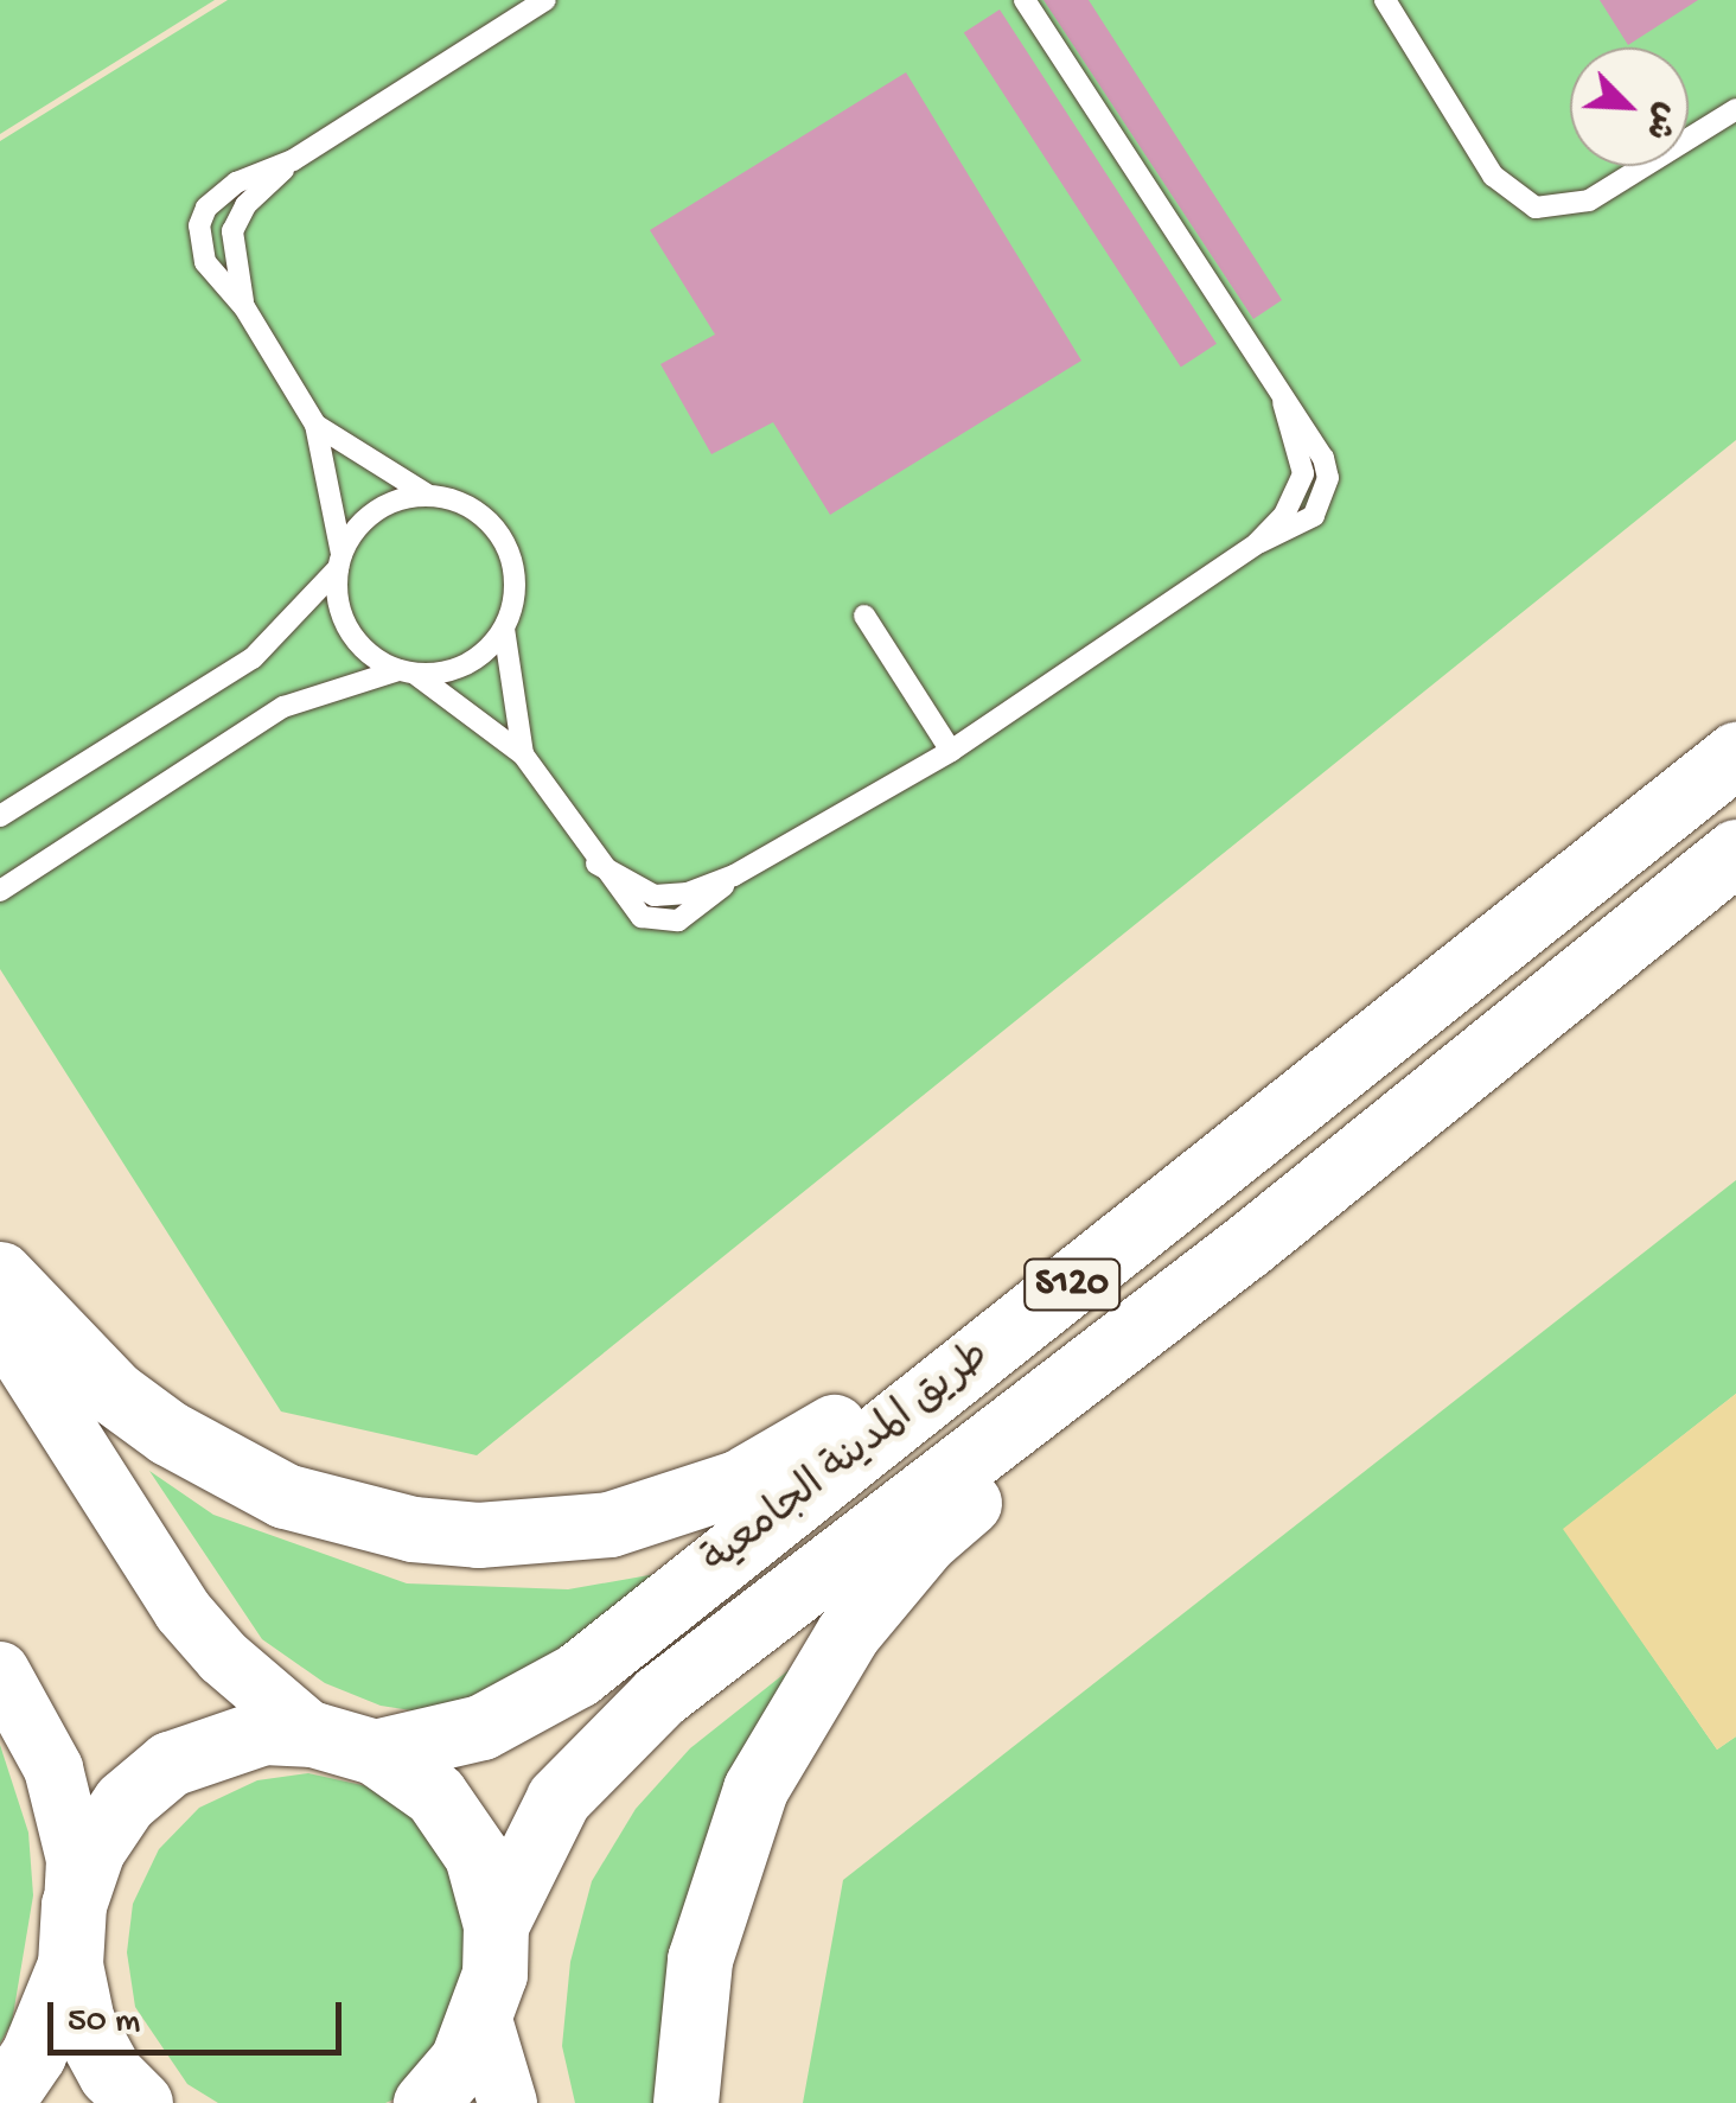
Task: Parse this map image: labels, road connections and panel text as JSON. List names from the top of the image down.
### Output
{
  "streets": {
    "main road": ["S120", "طريق المدينة الجامعية"]
  },
  "scale_bar": "50 m",
  "north": "bottom right"
}
